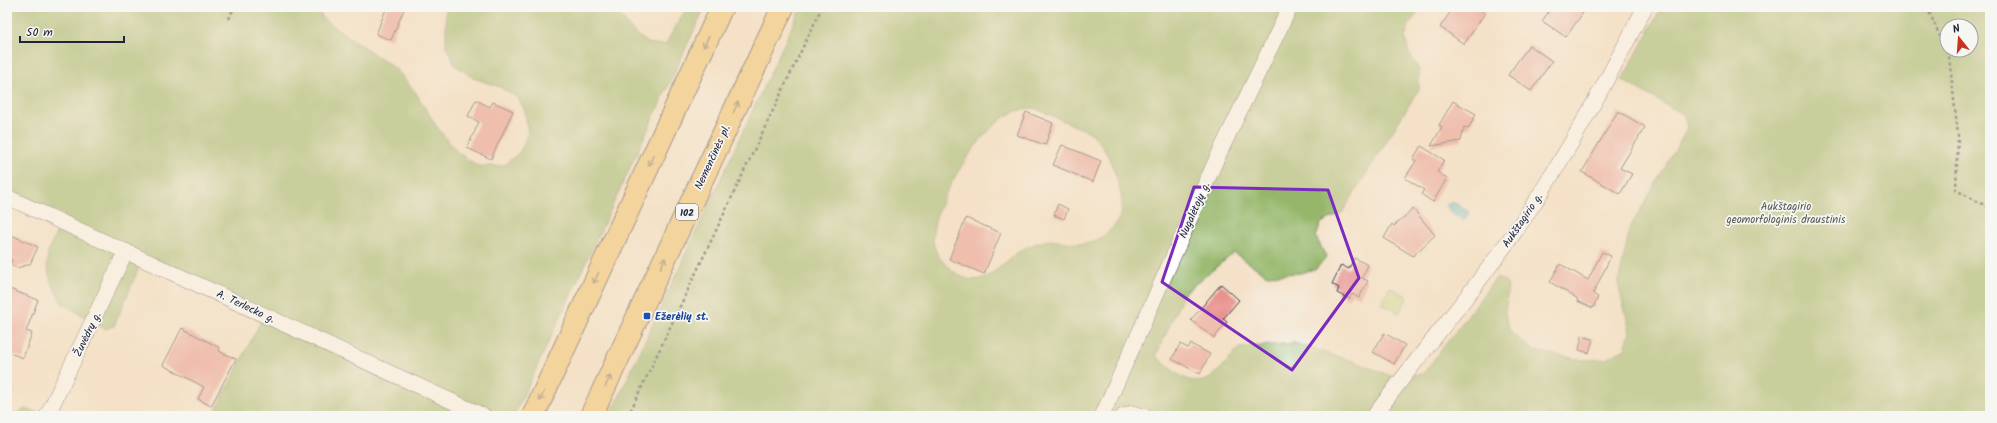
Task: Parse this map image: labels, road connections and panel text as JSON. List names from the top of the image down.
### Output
{
  "streets": {
    "main road": ["Nemenčinės pl.", "102"],
    "street": [
      "Nugalėtojų g.",
      "Aukštagirio g.",
      "A. Terlecko g.",
      "Žuvėdrų g."
    ]
  },
  "crossings": [
    ["A. Terlecko g.", "Žuvėdrų g."]
  ],
  "parks": ["Aukštagirio geomorfologinis draustinis"],
  "places": {
    "transit": ["Ežerėlių st."]
  },
  "scale_bar": "50 m",
  "north": "top"
}
